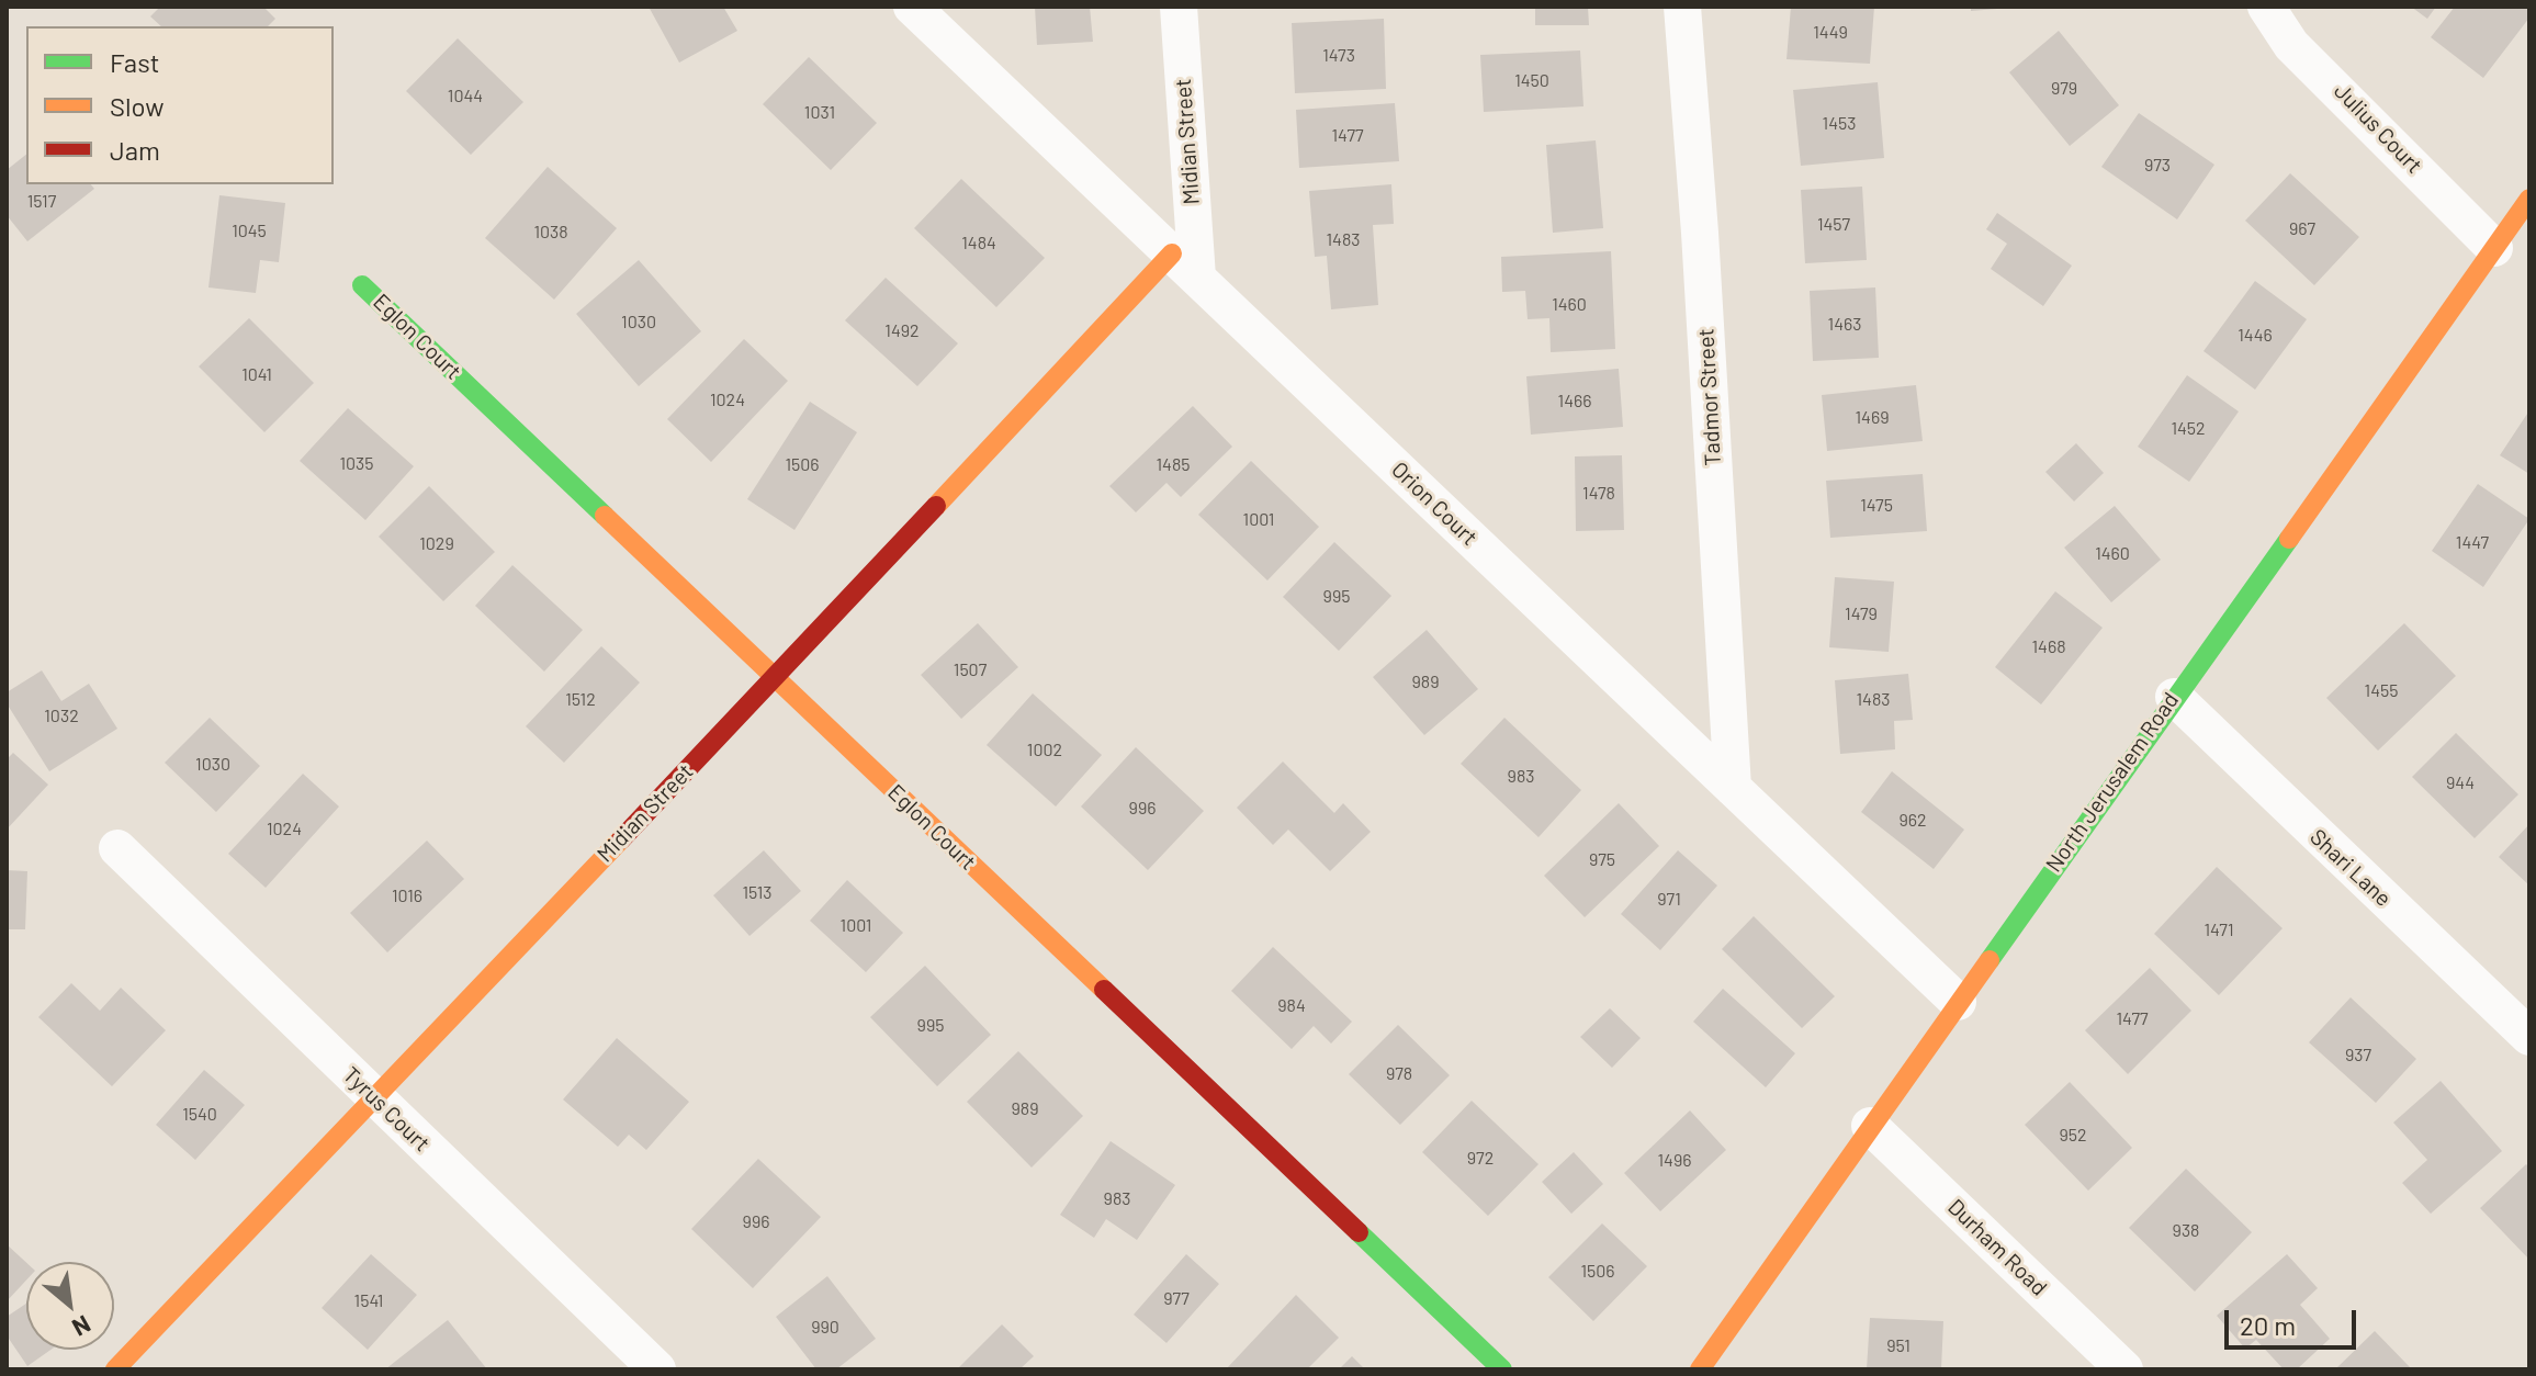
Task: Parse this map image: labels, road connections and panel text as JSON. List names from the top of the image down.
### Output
{
  "streets": {
    "street": [
      "Julius Court",
      "Midian Street",
      "Eglon Court",
      "Tadmor Street",
      "Orion Court",
      "North Jerusalem Road",
      "Shari Lane",
      "Tyrus Court",
      "Durham Road"
    ]
  },
  "crossings": [
    ["Julius Court", "North Jerusalem Road"],
    ["Midian Street", "Eglon Court"],
    ["Midian Street", "Orion Court"],
    ["Midian Street", "Tyrus Court"],
    ["Tadmor Street", "Orion Court"],
    ["Orion Court", "North Jerusalem Road"],
    ["North Jerusalem Road", "Shari Lane"],
    ["North Jerusalem Road", "Durham Road"]
  ],
  "house_numbers": [
    "1449",
    "1473",
    "1450",
    "979",
    "1044",
    "1031",
    "1453",
    "1477",
    "973",
    "1517",
    "1457",
    "967",
    "1045",
    "1038",
    "1483",
    "1484",
    "1460",
    "1030",
    "1463",
    "1492",
    "1446",
    "1041",
    "1024",
    "1466",
    "1469",
    "1452",
    "1035",
    "1506",
    "1485",
    "1478",
    "1475",
    "1001",
    "1447",
    "1029",
    "1460",
    "995",
    "1479",
    "1468",
    "1507",
    "989",
    "1455",
    "1512",
    "1483",
    "1032",
    "1002",
    "1030",
    "983",
    "944",
    "996",
    "962",
    "1024",
    "975",
    "1513",
    "1016",
    "971",
    "1001",
    "1471",
    "984",
    "1477",
    "995",
    "937",
    "978",
    "989",
    "1540",
    "952",
    "972",
    "1496",
    "983",
    "996",
    "938",
    "1506",
    "977",
    "1541",
    "990",
    "951"
  ],
  "legend": ["Fast", "Slow", "Jam"],
  "scale_bar": "20 m",
  "north": "bottom right"
}
